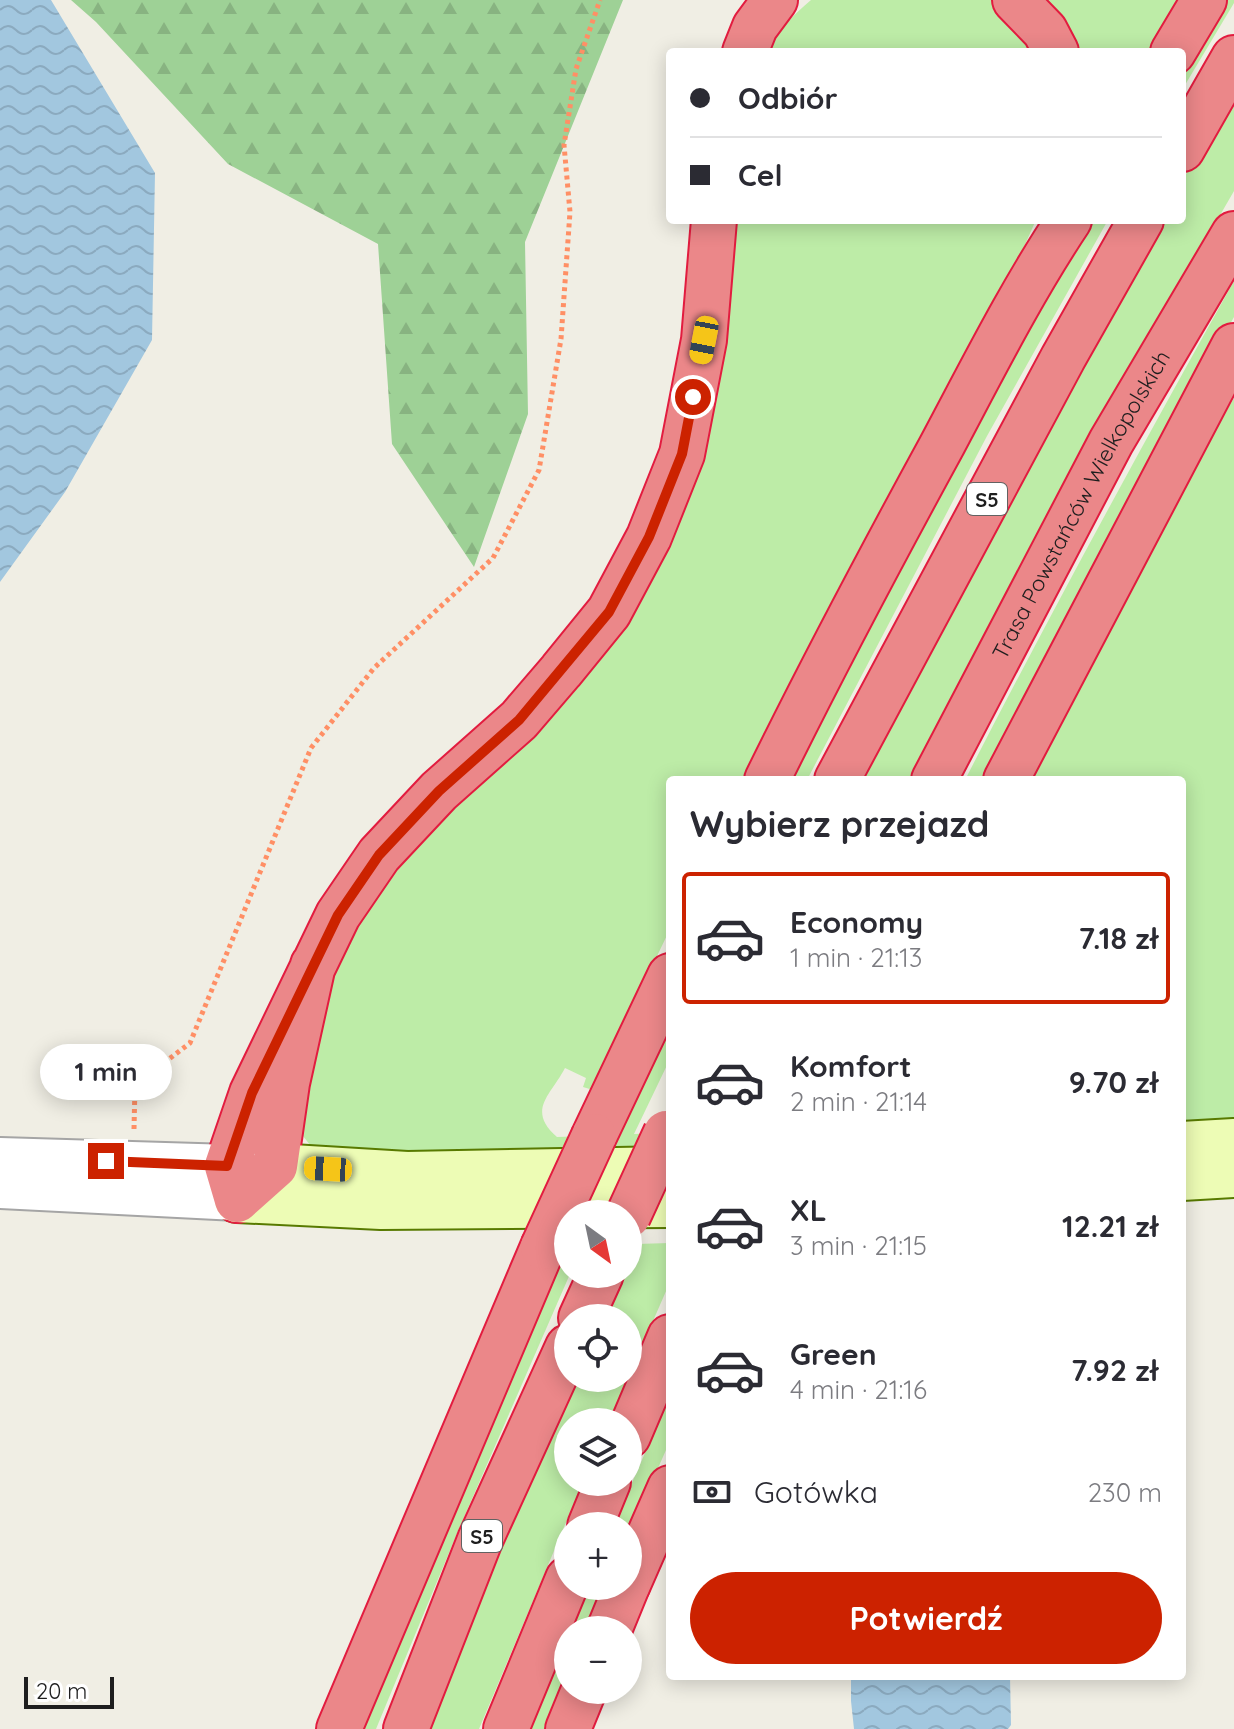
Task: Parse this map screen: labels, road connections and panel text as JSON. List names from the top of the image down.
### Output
{
  "streets": {
    "highway": ["S5", "Trasa Powstańców Wielkopolskich"]
  },
  "scale_bar": "20 m",
  "north": "bottom right",
  "page": {
    "banner": ["Odbiór", "Cel"],
    "heading": "Wybierz przejazd",
    "list": [
      {
        "name": "Economy",
        "note": "1 min · 21:13",
        "value": "7.18 zł"
      },
      {
        "name": "Komfort",
        "note": "2 min · 21:14",
        "value": "9.70 zł"
      },
      {
        "name": "XL",
        "note": "3 min · 21:15",
        "value": "12.21 zł"
      },
      {
        "name": "Green",
        "note": "4 min · 21:16",
        "value": "7.92 zł"
      }
    ],
    "bubble": "1 min",
    "map_buttons": ["+", "−"],
    "pay": ["Gotówka", "230 m"],
    "buttons": "Potwierdź",
    "scale": "20 m"
  }
}
